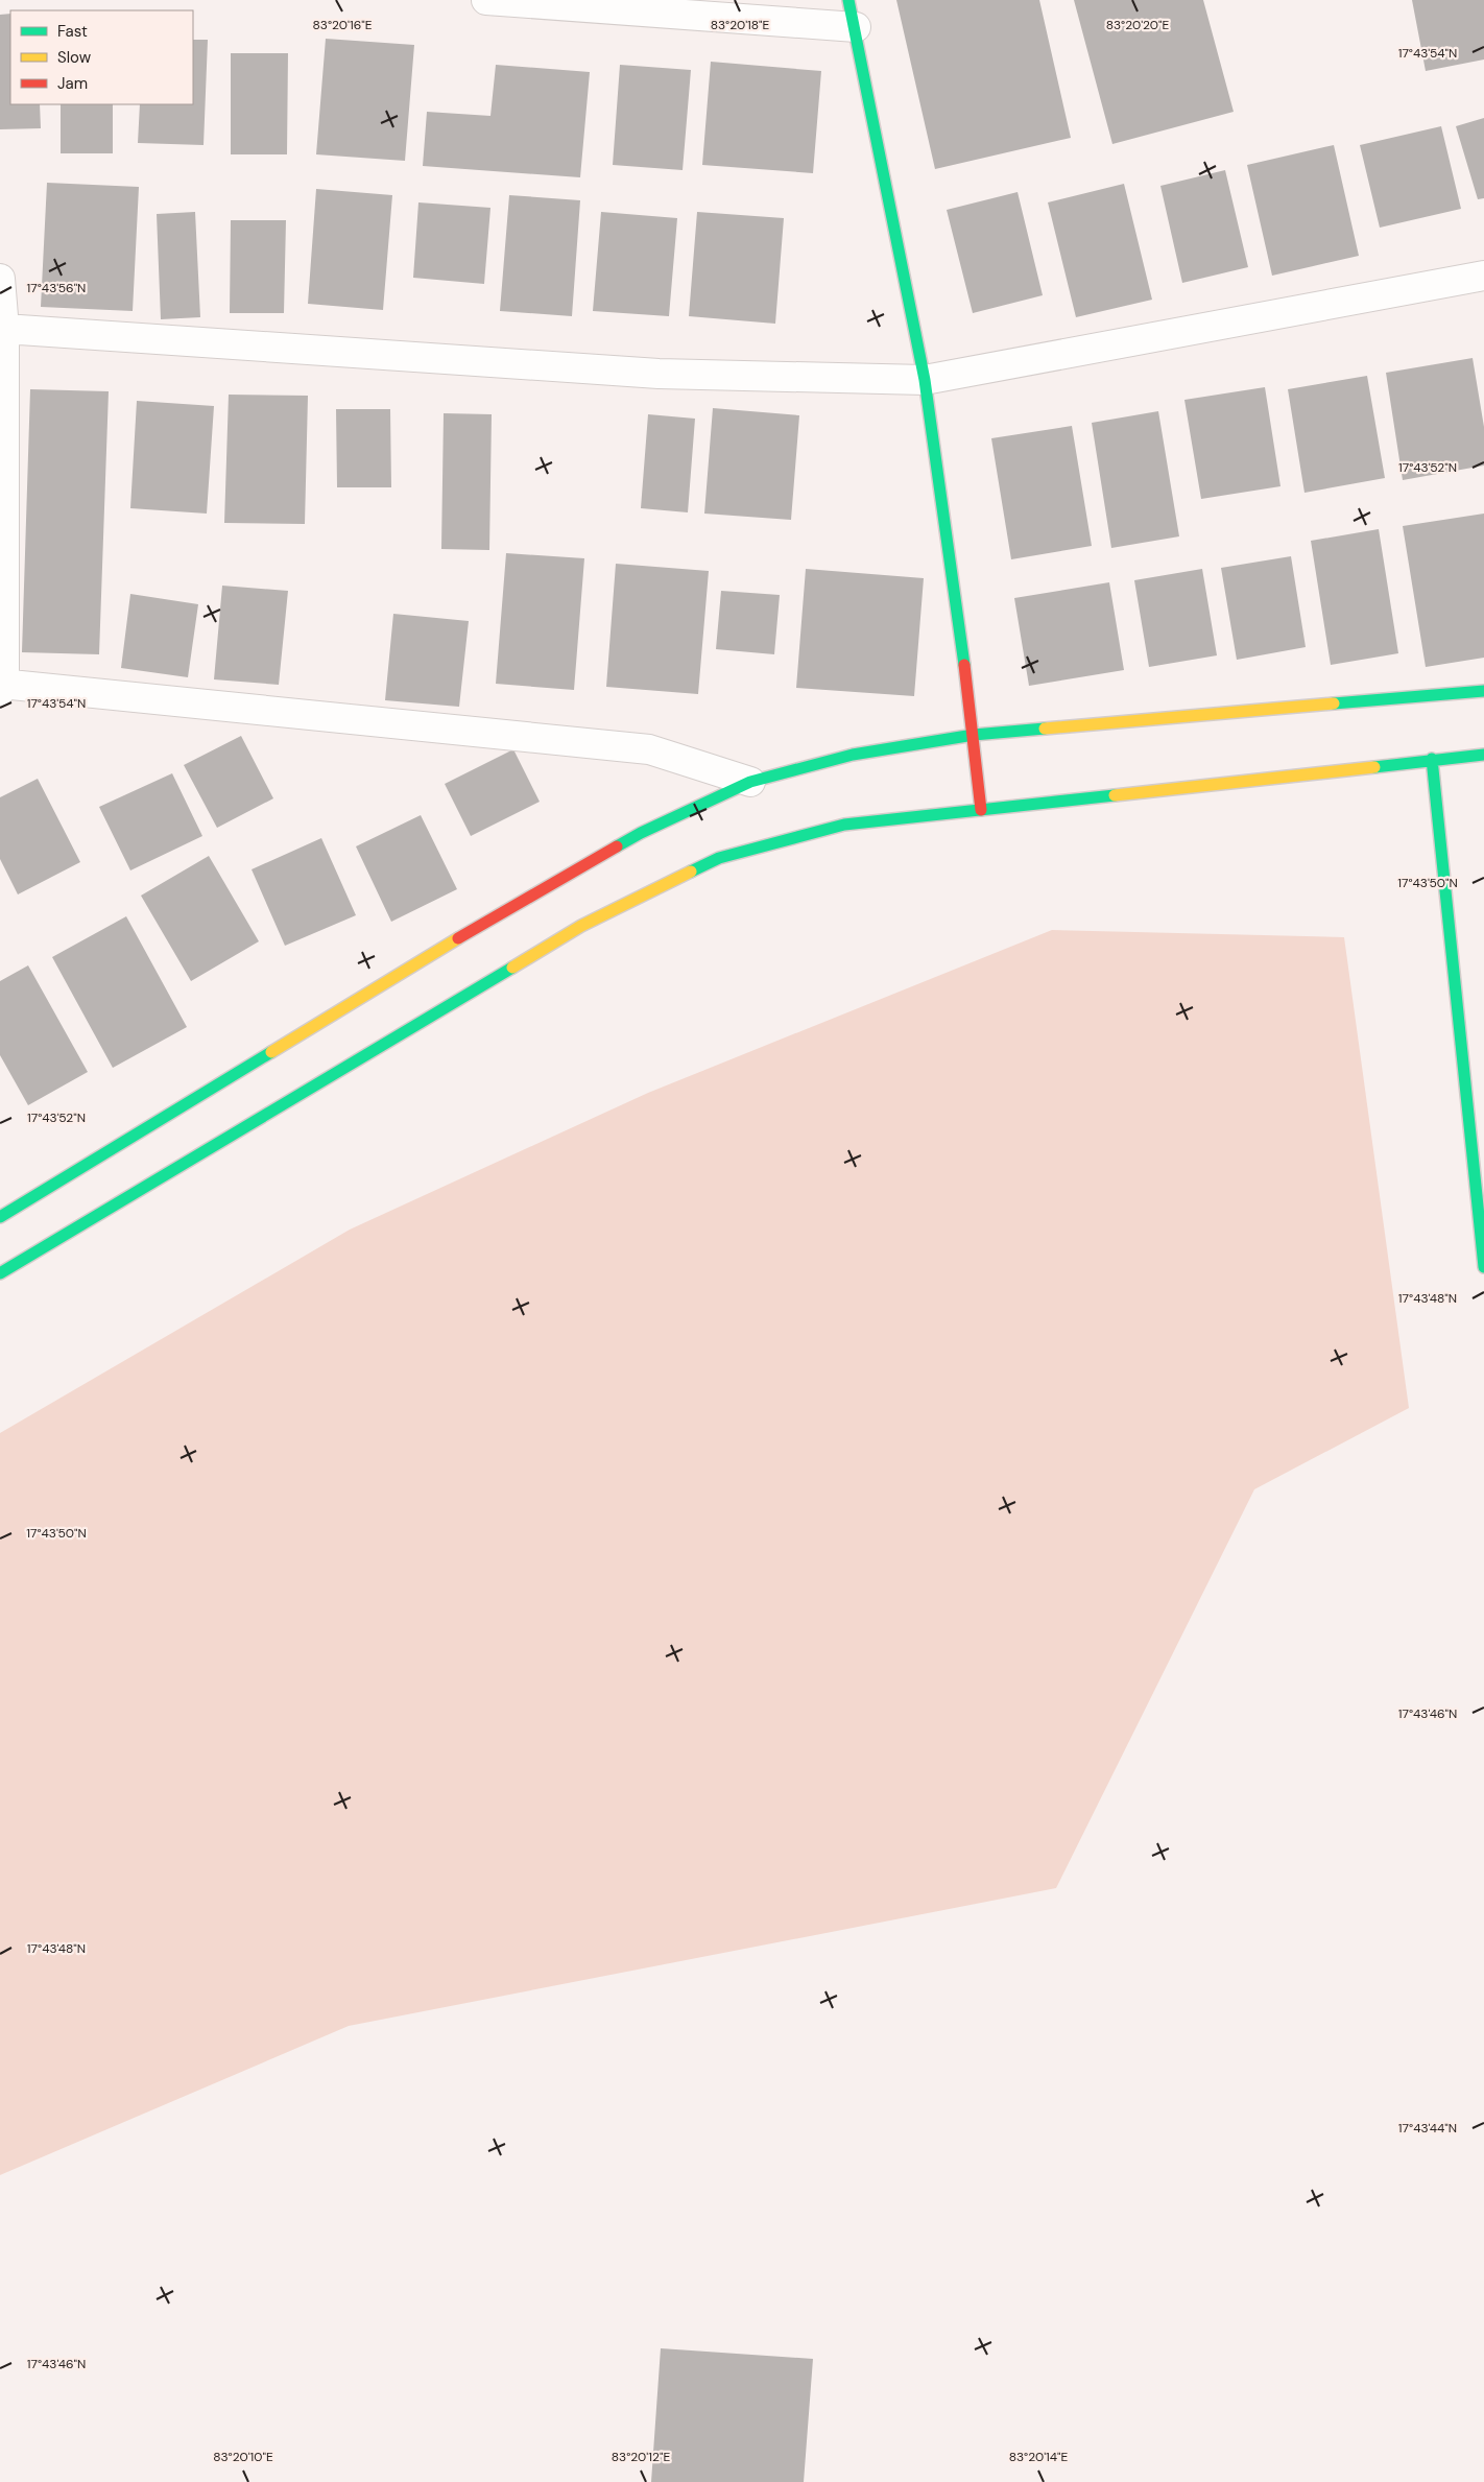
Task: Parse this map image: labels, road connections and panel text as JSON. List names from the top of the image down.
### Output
{
  "legend": ["Fast", "Slow", "Jam"],
  "coordinates": [
    "83°20'16\"E",
    "83°20'18\"E",
    "83°20'20\"E",
    "17°43'54\"N",
    "17°43'56\"N",
    "17°43'52\"N",
    "17°43'50\"N",
    "17°43'48\"N",
    "17°43'46\"N",
    "17°43'44\"N",
    "83°20'10\"E",
    "83°20'12\"E",
    "83°20'14\"E"
  ]
}
